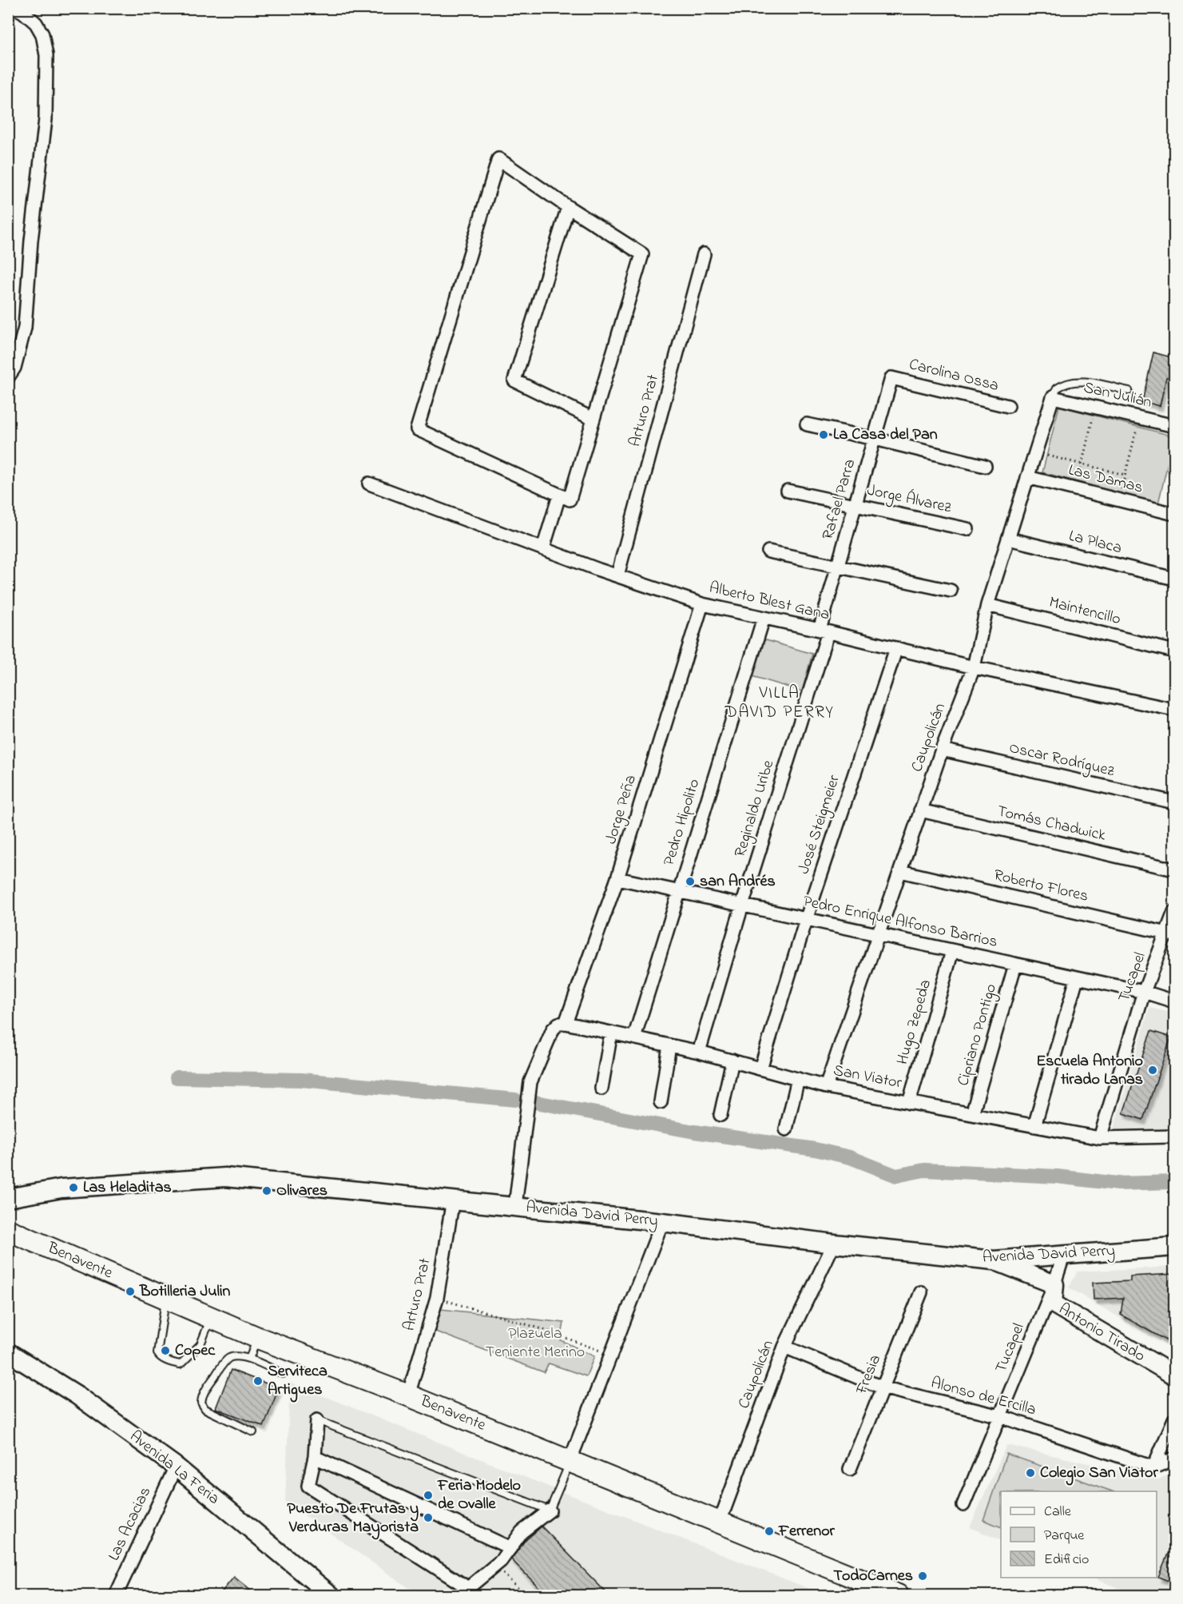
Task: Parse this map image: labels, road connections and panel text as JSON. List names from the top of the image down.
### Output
{
  "streets": {
    "main road": [
      "Avenida David Perry",
      "Benavente",
      "Antonio Tirado",
      "Avenida La Feria"
    ],
    "street": [
      "Carolina Ossa",
      "San Julián",
      "Arturo Prat",
      "Las Damas",
      "Rafael Parra",
      "Jorge Álvarez",
      "La Placa",
      "Alberto Blest Gana",
      "Maintencillo",
      "Caupolicán",
      "Oscar Rodríguez",
      "Reginaldo Uribe",
      "Jorge Peña",
      "Pedro Hipolito",
      "Tomás Chadwick",
      "José Steigmeier",
      "Roberto Flores",
      "Pedro Enrique Alfonso Barrios",
      "Tucapel",
      "Hugo Zepeda",
      "Cipriano Pontigo",
      "San Viator",
      "Fresia",
      "Alonso de Ercilla",
      "Las Acacias"
    ]
  },
  "crossings": [
    ["Carolina Ossa", "Rafael Parra"],
    ["San Julián", "Caupolicán"],
    ["Arturo Prat", "Alberto Blest Gana"],
    ["Arturo Prat", "Avenida David Perry"],
    ["Arturo Prat", "Benavente"],
    ["Las Damas", "Caupolicán"],
    ["Rafael Parra", "Jorge Álvarez"],
    ["Rafael Parra", "Alberto Blest Gana"],
    ["Rafael Parra", "Reginaldo Uribe"],
    ["La Placa", "Caupolicán"],
    ["Alberto Blest Gana", "Caupolicán"],
    ["Alberto Blest Gana", "Reginaldo Uribe"],
    ["Alberto Blest Gana", "Jorge Peña"],
    ["Alberto Blest Gana", "Pedro Hipolito"],
    ["Alberto Blest Gana", "José Steigmeier"],
    ["Maintencillo", "Caupolicán"],
    ["Caupolicán", "Oscar Rodríguez"],
    ["Caupolicán", "Tomás Chadwick"],
    ["Caupolicán", "Roberto Flores"],
    ["Caupolicán", "Pedro Enrique Alfonso Barrios"],
    ["Caupolicán", "San Viator"],
    ["Caupolicán", "Avenida David Perry"],
    ["Caupolicán", "Benavente"],
    ["Caupolicán", "Alonso de Ercilla"],
    ["Reginaldo Uribe", "Pedro Enrique Alfonso Barrios"],
    ["Reginaldo Uribe", "San Viator"],
    ["Jorge Peña", "Pedro Enrique Alfonso Barrios"],
    ["Jorge Peña", "San Viator"],
    ["Jorge Peña", "Avenida David Perry"],
    ["Pedro Hipolito", "Pedro Enrique Alfonso Barrios"],
    ["Pedro Hipolito", "San Viator"],
    ["José Steigmeier", "Pedro Enrique Alfonso Barrios"],
    ["José Steigmeier", "San Viator"],
    ["Roberto Flores", "Tucapel"],
    ["Pedro Enrique Alfonso Barrios", "Tucapel"],
    ["Pedro Enrique Alfonso Barrios", "Hugo Zepeda"],
    ["Pedro Enrique Alfonso Barrios", "Cipriano Pontigo"],
    ["Tucapel", "San Viator"],
    ["Tucapel", "Avenida David Perry"],
    ["Tucapel", "Antonio Tirado"],
    ["Tucapel", "Alonso de Ercilla"],
    ["Hugo Zepeda", "San Viator"],
    ["Cipriano Pontigo", "San Viator"],
    ["Avenida David Perry", "Antonio Tirado"],
    ["Fresia", "Alonso de Ercilla"],
    ["Avenida La Feria", "Las Acacias"]
  ],
  "districts": ["VILLA DAVID PERRY"],
  "parks": ["Plazuela Teniente Merino"],
  "places": [
    "La Casa del Pan",
    "san Andrés",
    "Escuela Antonio tirado Lanas",
    "Las Heladitas",
    "Olivares",
    "Botilleria Julin",
    "Copec",
    "Serviteca Artigues",
    "Colegio San Viator",
    "Feria Modelo de Ovalle",
    "Puesto De Frutas y Verduras Mayorista",
    "Ferrenor",
    "TodoCarnes"
  ],
  "legend": ["Calle", "Parque", "Edificio"]
}
